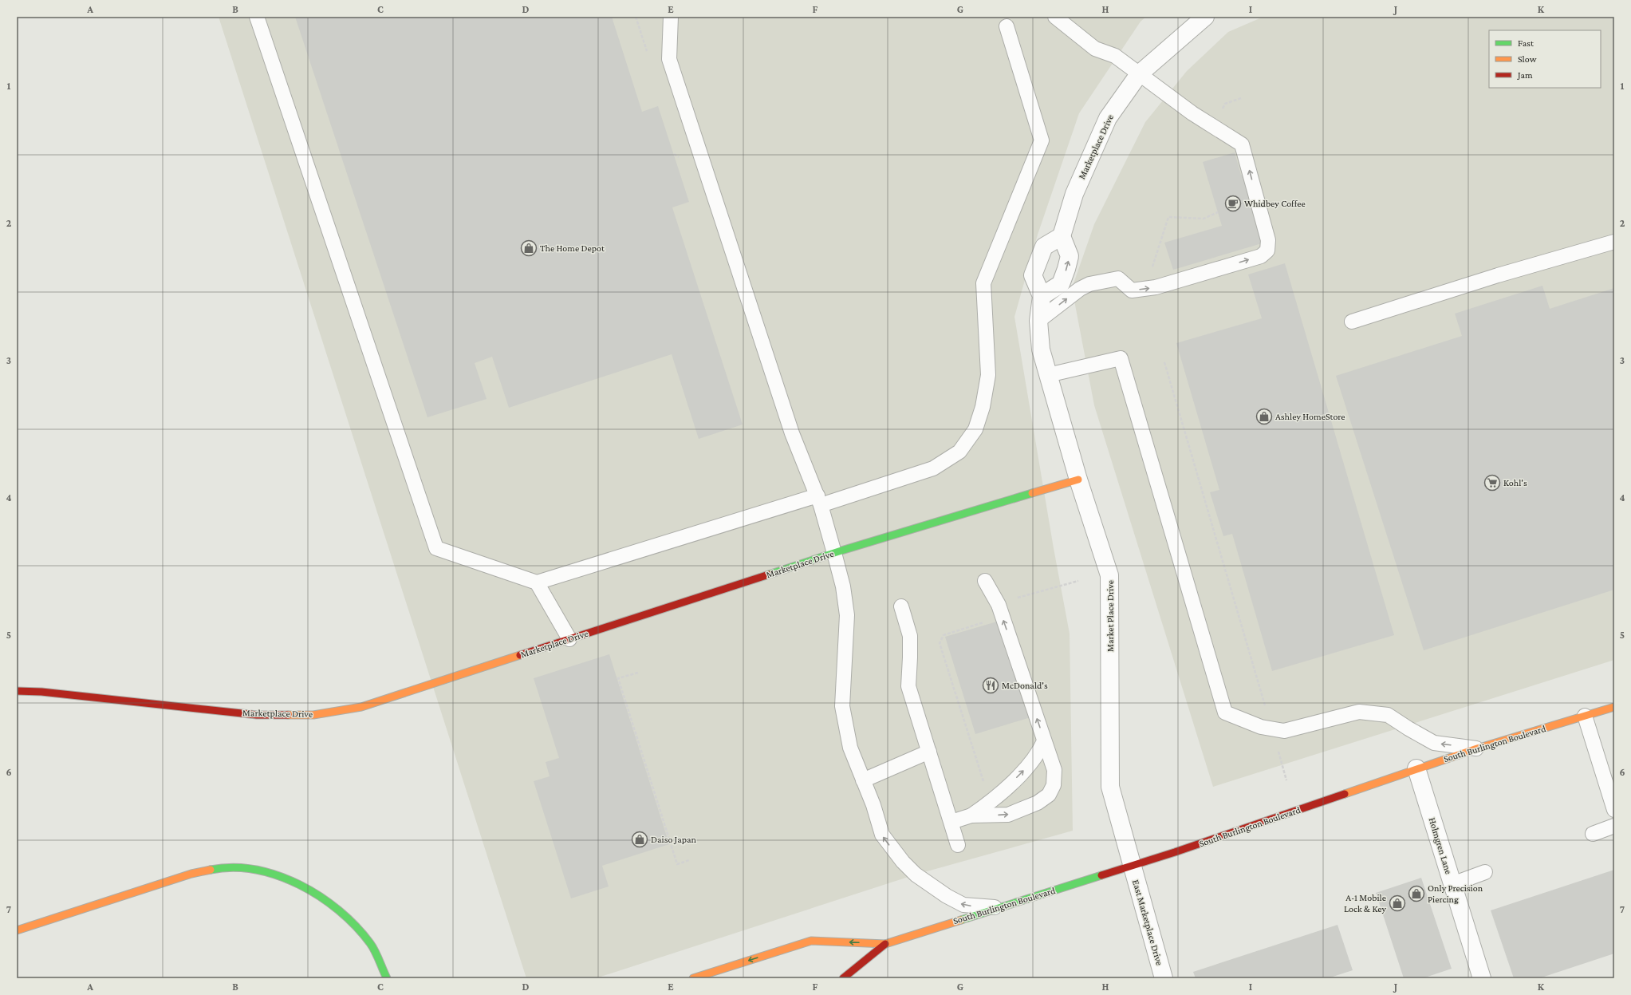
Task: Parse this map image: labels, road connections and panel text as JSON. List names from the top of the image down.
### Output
{
  "streets": {
    "main road": ["Marketplace Drive", "South Burlington Boulevard"],
    "street": ["Market Place Drive", "Holmgren Lane", "East Marketplace Drive"]
  },
  "crossings": [
    ["Marketplace Drive", "Market Place Drive"],
    ["Market Place Drive", "South Burlington Boulevard"],
    ["Market Place Drive", "East Marketplace Drive"],
    ["South Burlington Boulevard", "Holmgren Lane"],
    ["South Burlington Boulevard", "East Marketplace Drive"]
  ],
  "places": {
    "cafe": ["Whidbey Coffee"],
    "shop": [
      "The Home Depot",
      "Ashley HomeStore",
      "Daiso Japan",
      "Only Precision Piercing",
      "A-1 Mobile Lock & Key"
    ],
    "supermarket": ["Kohl's"],
    "restaurant": ["McDonald's"]
  },
  "legend": ["Fast", "Slow", "Jam"],
  "grid": {
    "columns": [
      "A",
      "B",
      "C",
      "D",
      "E",
      "F",
      "G",
      "H",
      "I",
      "J",
      "K"
    ],
    "rows": [
      "1",
      "2",
      "3",
      "4",
      "5",
      "6",
      "7"
    ]
  }
}
